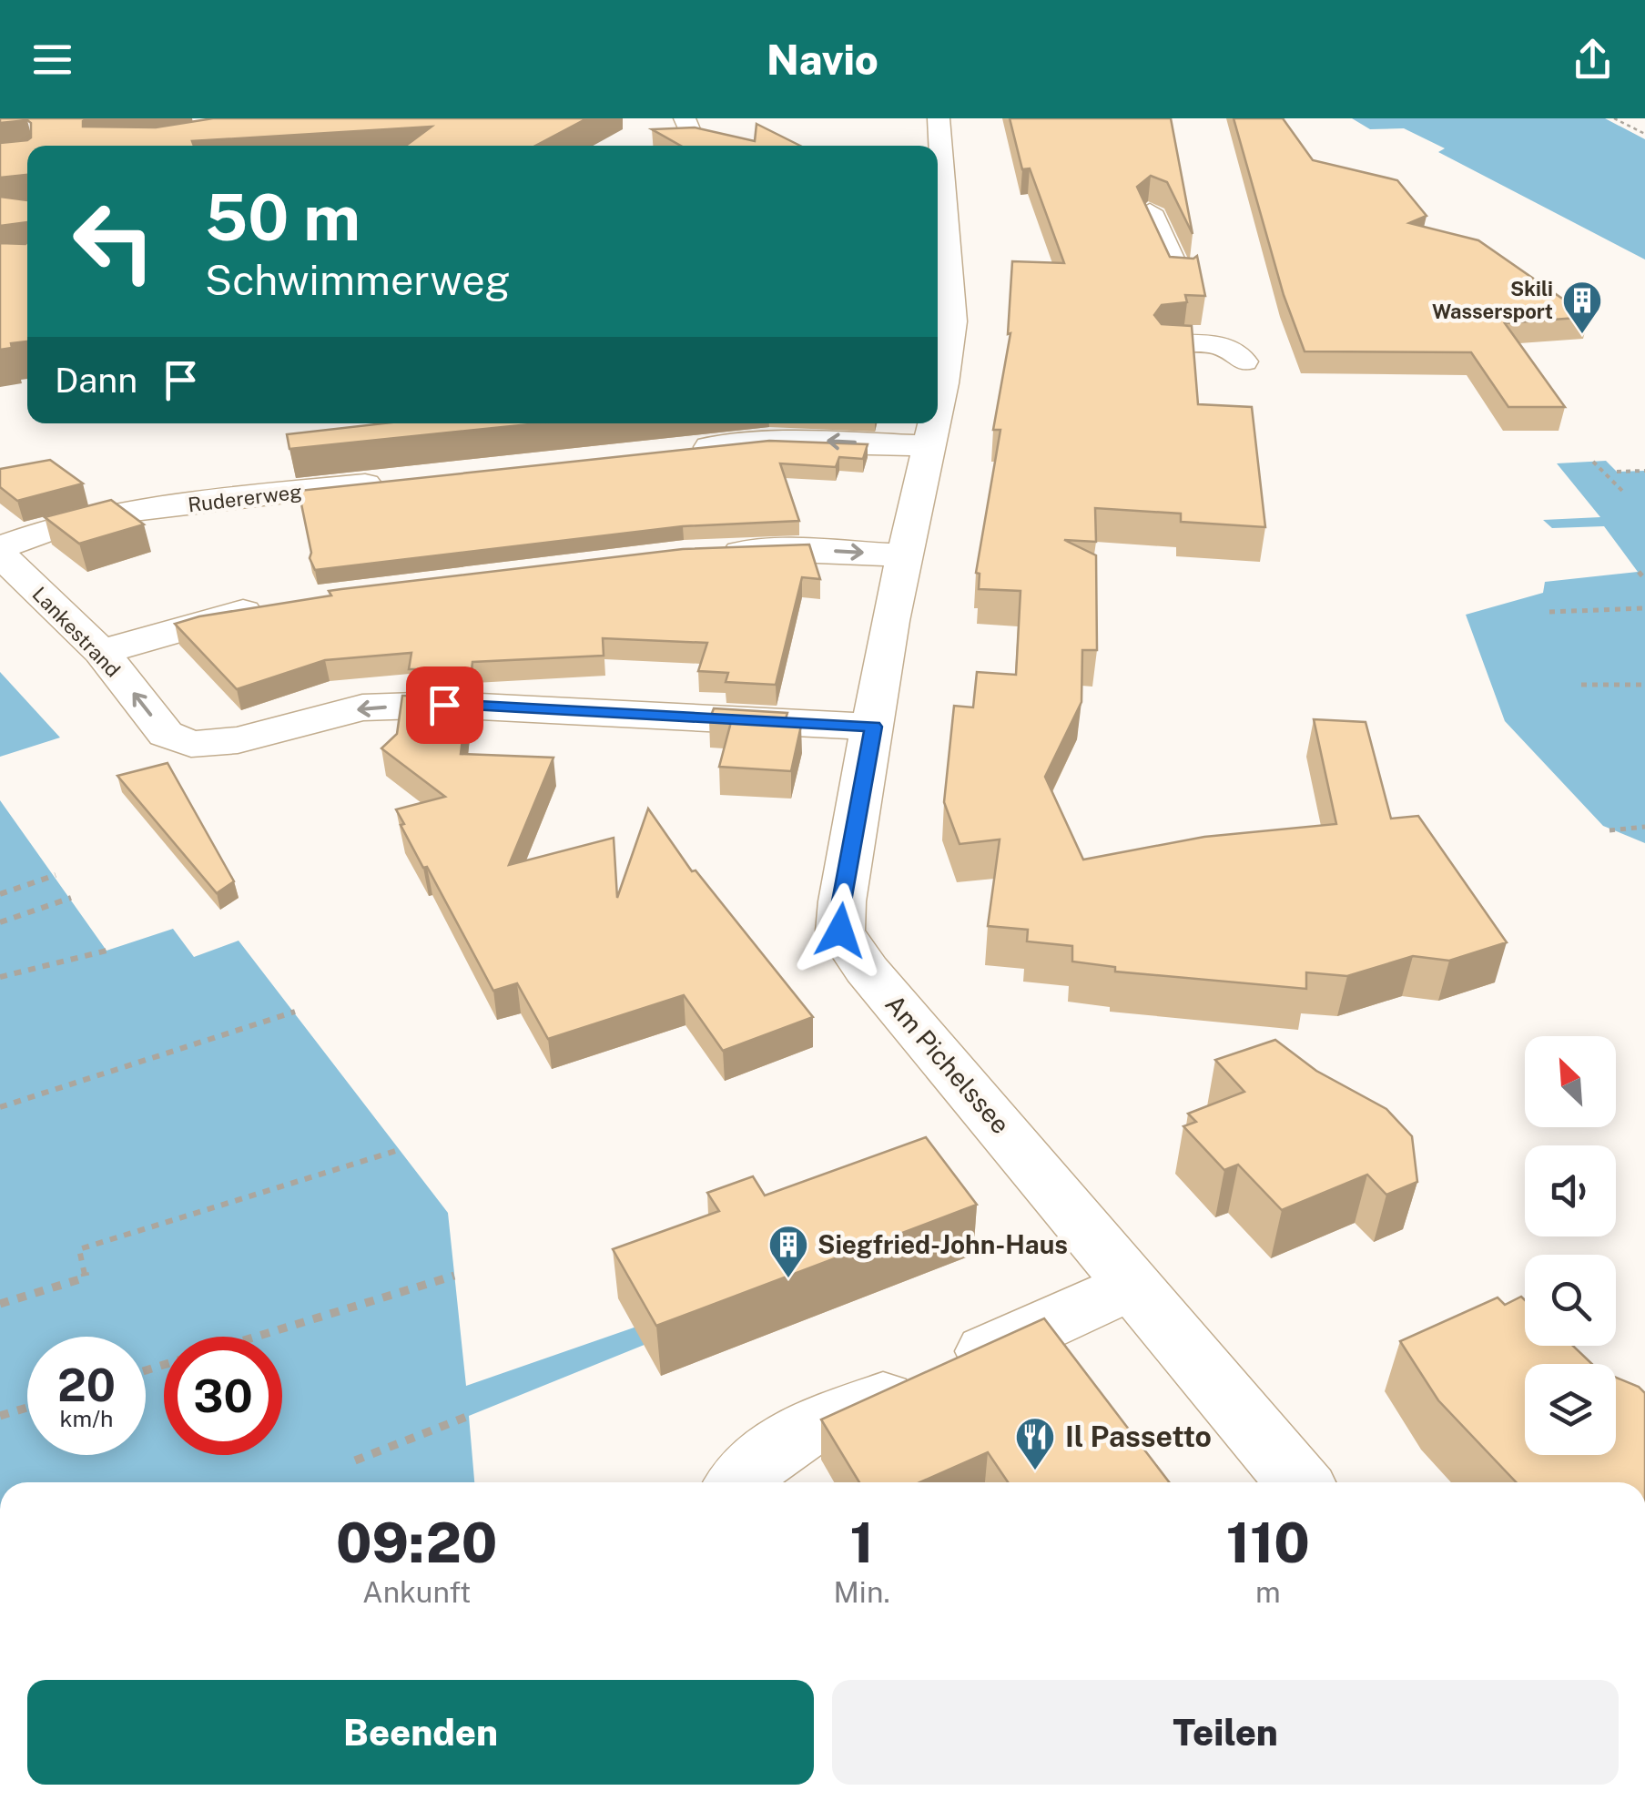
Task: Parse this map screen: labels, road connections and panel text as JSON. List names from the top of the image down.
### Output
{
  "streets": {
    "street": ["Rudererweg", "Lankestrand", "Am Pichelssee"]
  },
  "crossings": [
    ["Lankestrand", "Am Pichelssee"]
  ],
  "places": {
    "building": ["Skili Wassersport", "Siegfried-John-Haus"],
    "restaurant": ["Il Passetto"]
  },
  "north": "top left",
  "page": {
    "header": "Navio",
    "turn": ["50 m", "Schwimmerweg"],
    "then": "Dann",
    "speed": "20 km/h",
    "limit": "30",
    "eta": [
      "09:20",
      "Ankunft",
      "1",
      "Min.",
      "110",
      "m"
    ],
    "buttons": ["Beenden", "Teilen"]
  }
}
